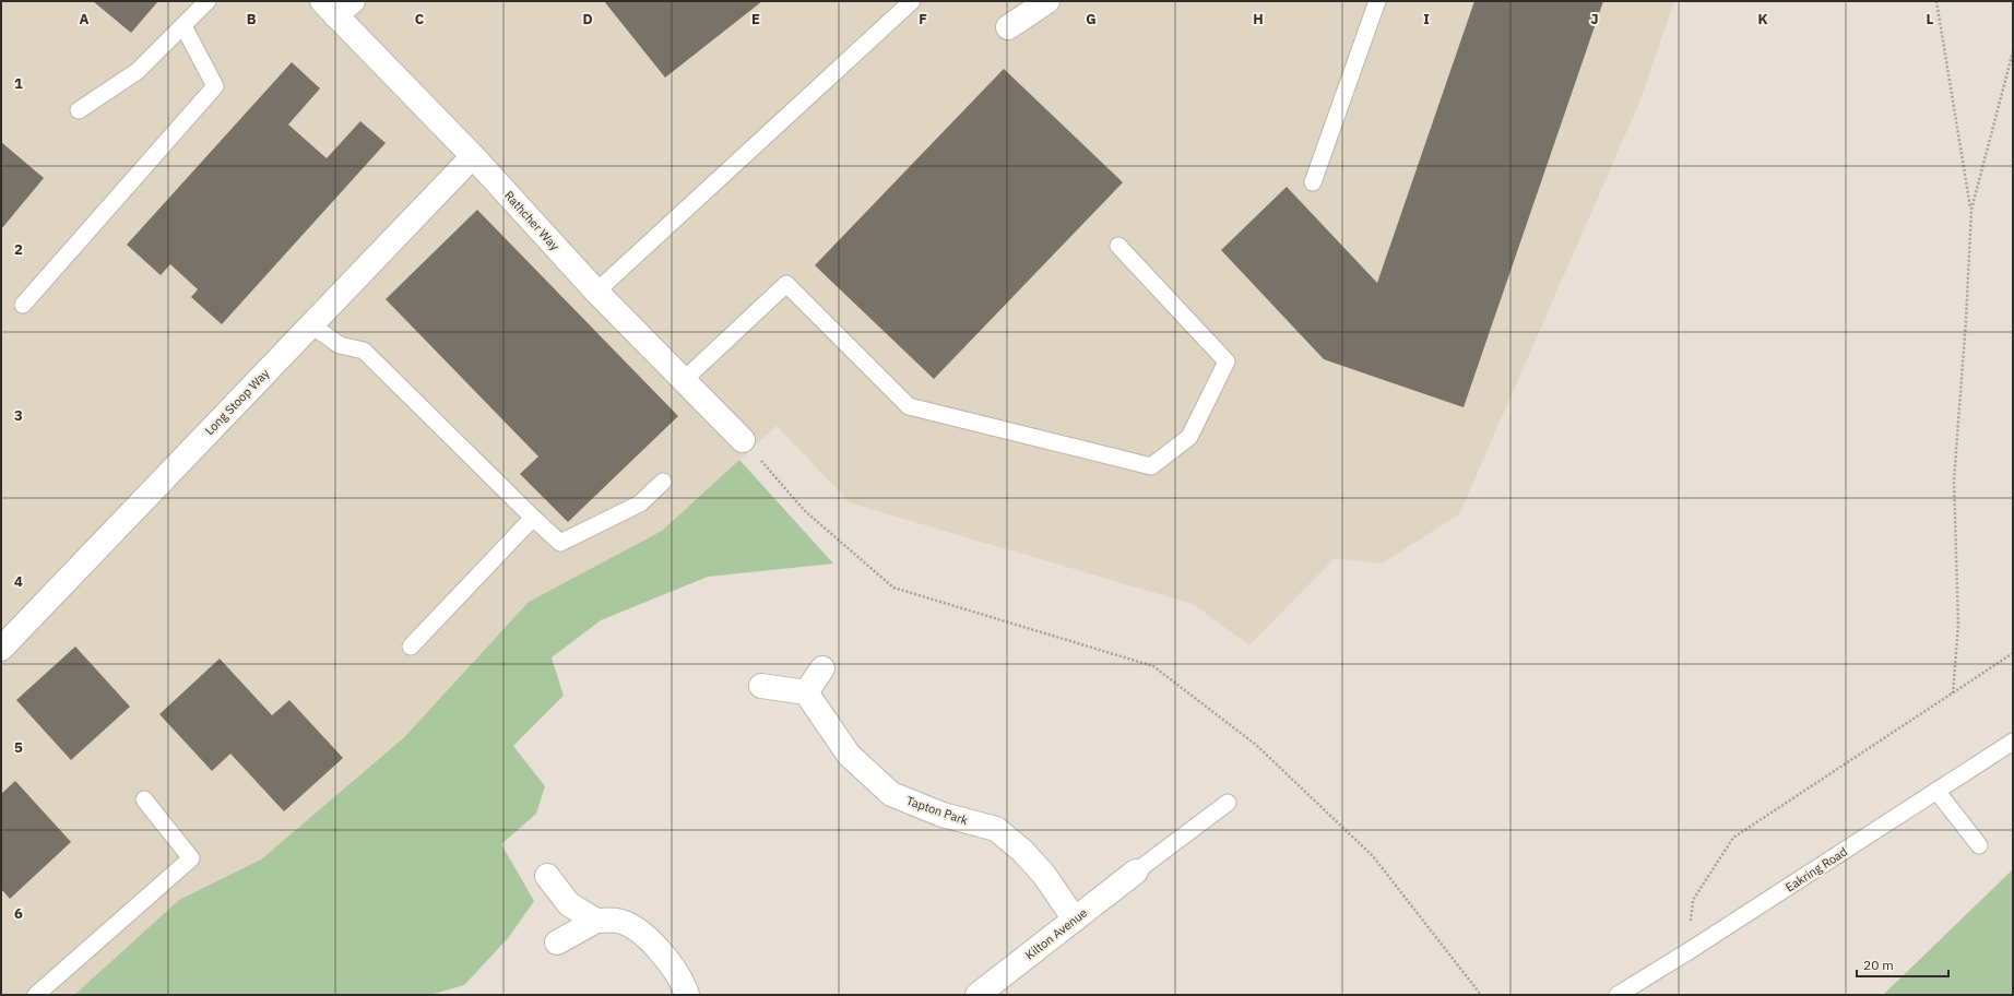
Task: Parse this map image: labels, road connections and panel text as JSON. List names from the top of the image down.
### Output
{
  "streets": {
    "street": [
      "Rathcher Way",
      "Long Stoop Way",
      "Tapton Park",
      "Kilton Avenue"
    ],
    "lane": ["Eakring Road"]
  },
  "crossings": [
    ["Rathcher Way", "Long Stoop Way"],
    ["Tapton Park", "Kilton Avenue"]
  ],
  "scale_bar": "20 m",
  "grid": {
    "columns": [
      "A",
      "B",
      "C",
      "D",
      "E",
      "F",
      "G",
      "H",
      "I",
      "J",
      "K",
      "L"
    ],
    "rows": [
      "1",
      "2",
      "3",
      "4",
      "5",
      "6"
    ]
  }
}
